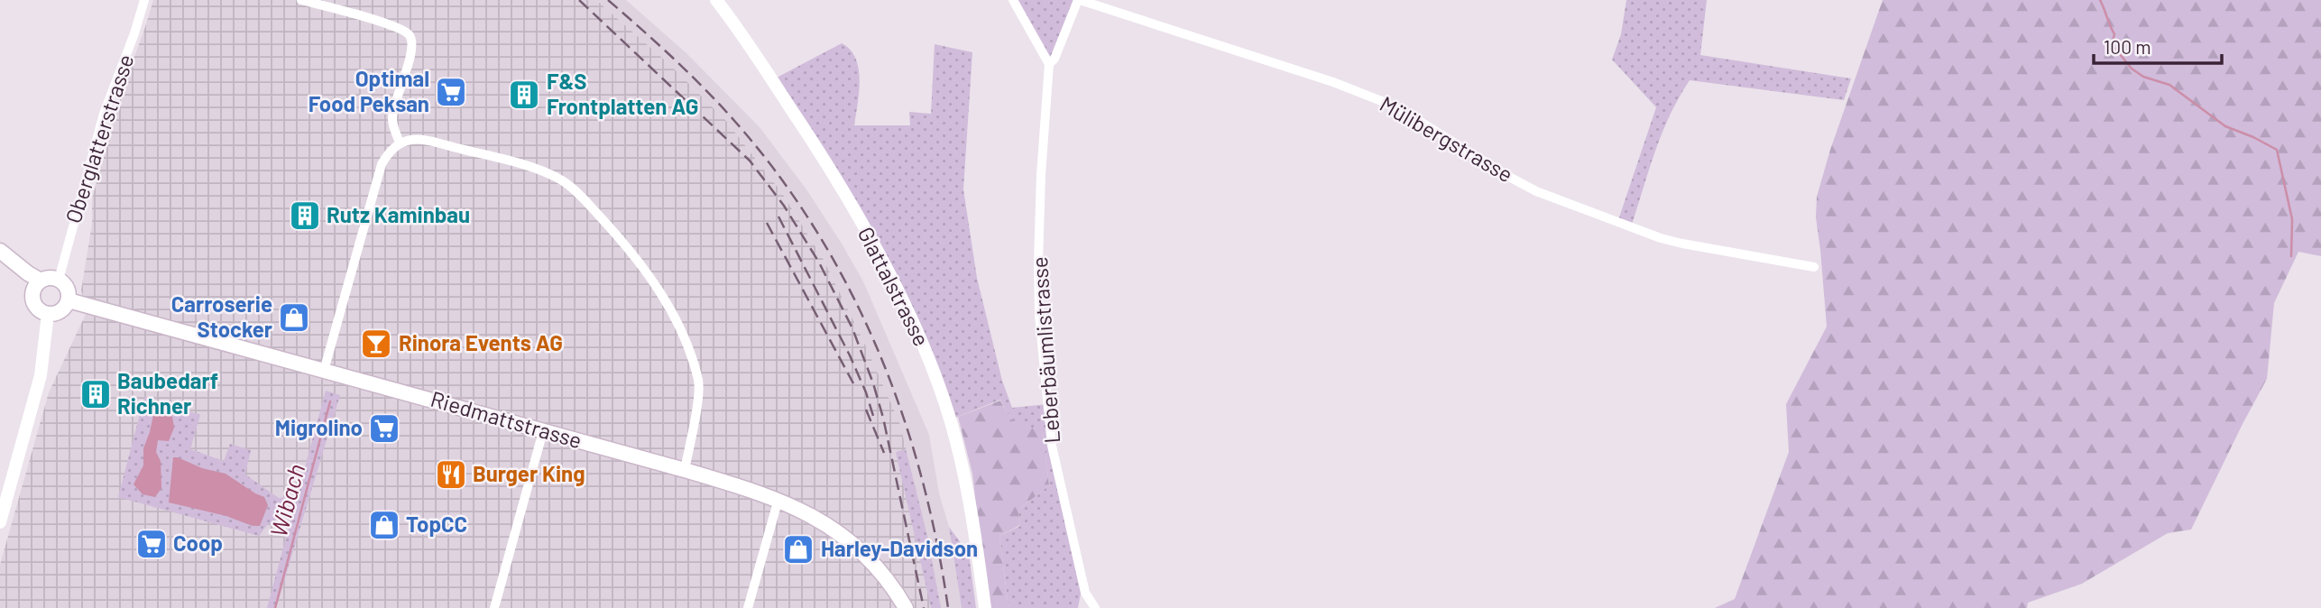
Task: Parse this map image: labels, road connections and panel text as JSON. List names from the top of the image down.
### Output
{
  "streets": {
    "main road": ["Riedmattstrasse"],
    "street": [
      "Oberglatterstrasse",
      "Mülibergstrasse",
      "Glattalstrasse",
      "Leberbäumlistrasse"
    ]
  },
  "crossings": [
    ["Oberglatterstrasse", "Riedmattstrasse"]
  ],
  "water": ["Wibach"],
  "places": {
    "supermarket": ["Optimal Food Peksan", "Migrolino", "Coop"],
    "building": ["F&S Frontplatten AG", "Rutz Kaminbau", "Baubedarf Richner"],
    "shop": ["Carroserie Stocker", "TopCC", "Harley-Davidson"],
    "bar": ["Rinora Events AG"],
    "restaurant": ["Burger King"]
  },
  "scale_bar": "100 m"
}
